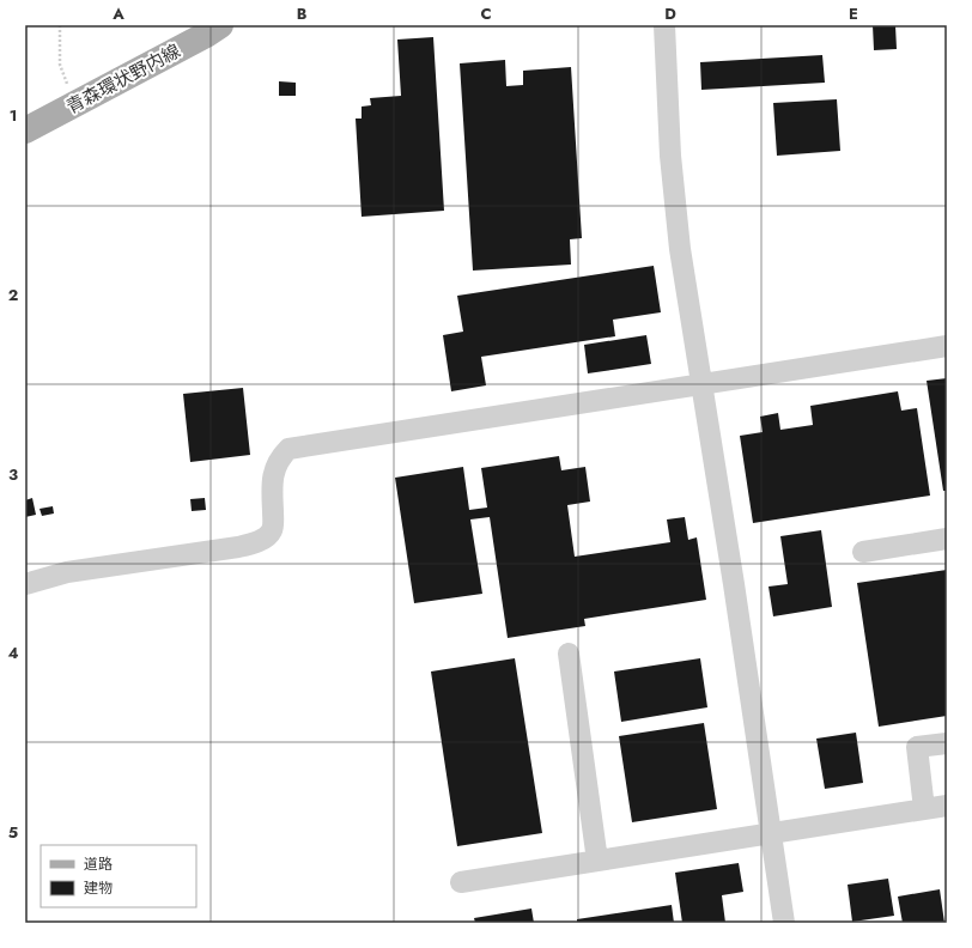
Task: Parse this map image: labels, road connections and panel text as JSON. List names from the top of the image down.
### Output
{
  "streets": {
    "main road": ["青森環状野内線"]
  },
  "legend": ["道路", "建物"],
  "grid": {
    "columns": [
      "A",
      "B",
      "C",
      "D",
      "E"
    ],
    "rows": [
      "1",
      "2",
      "3",
      "4",
      "5"
    ]
  }
}
